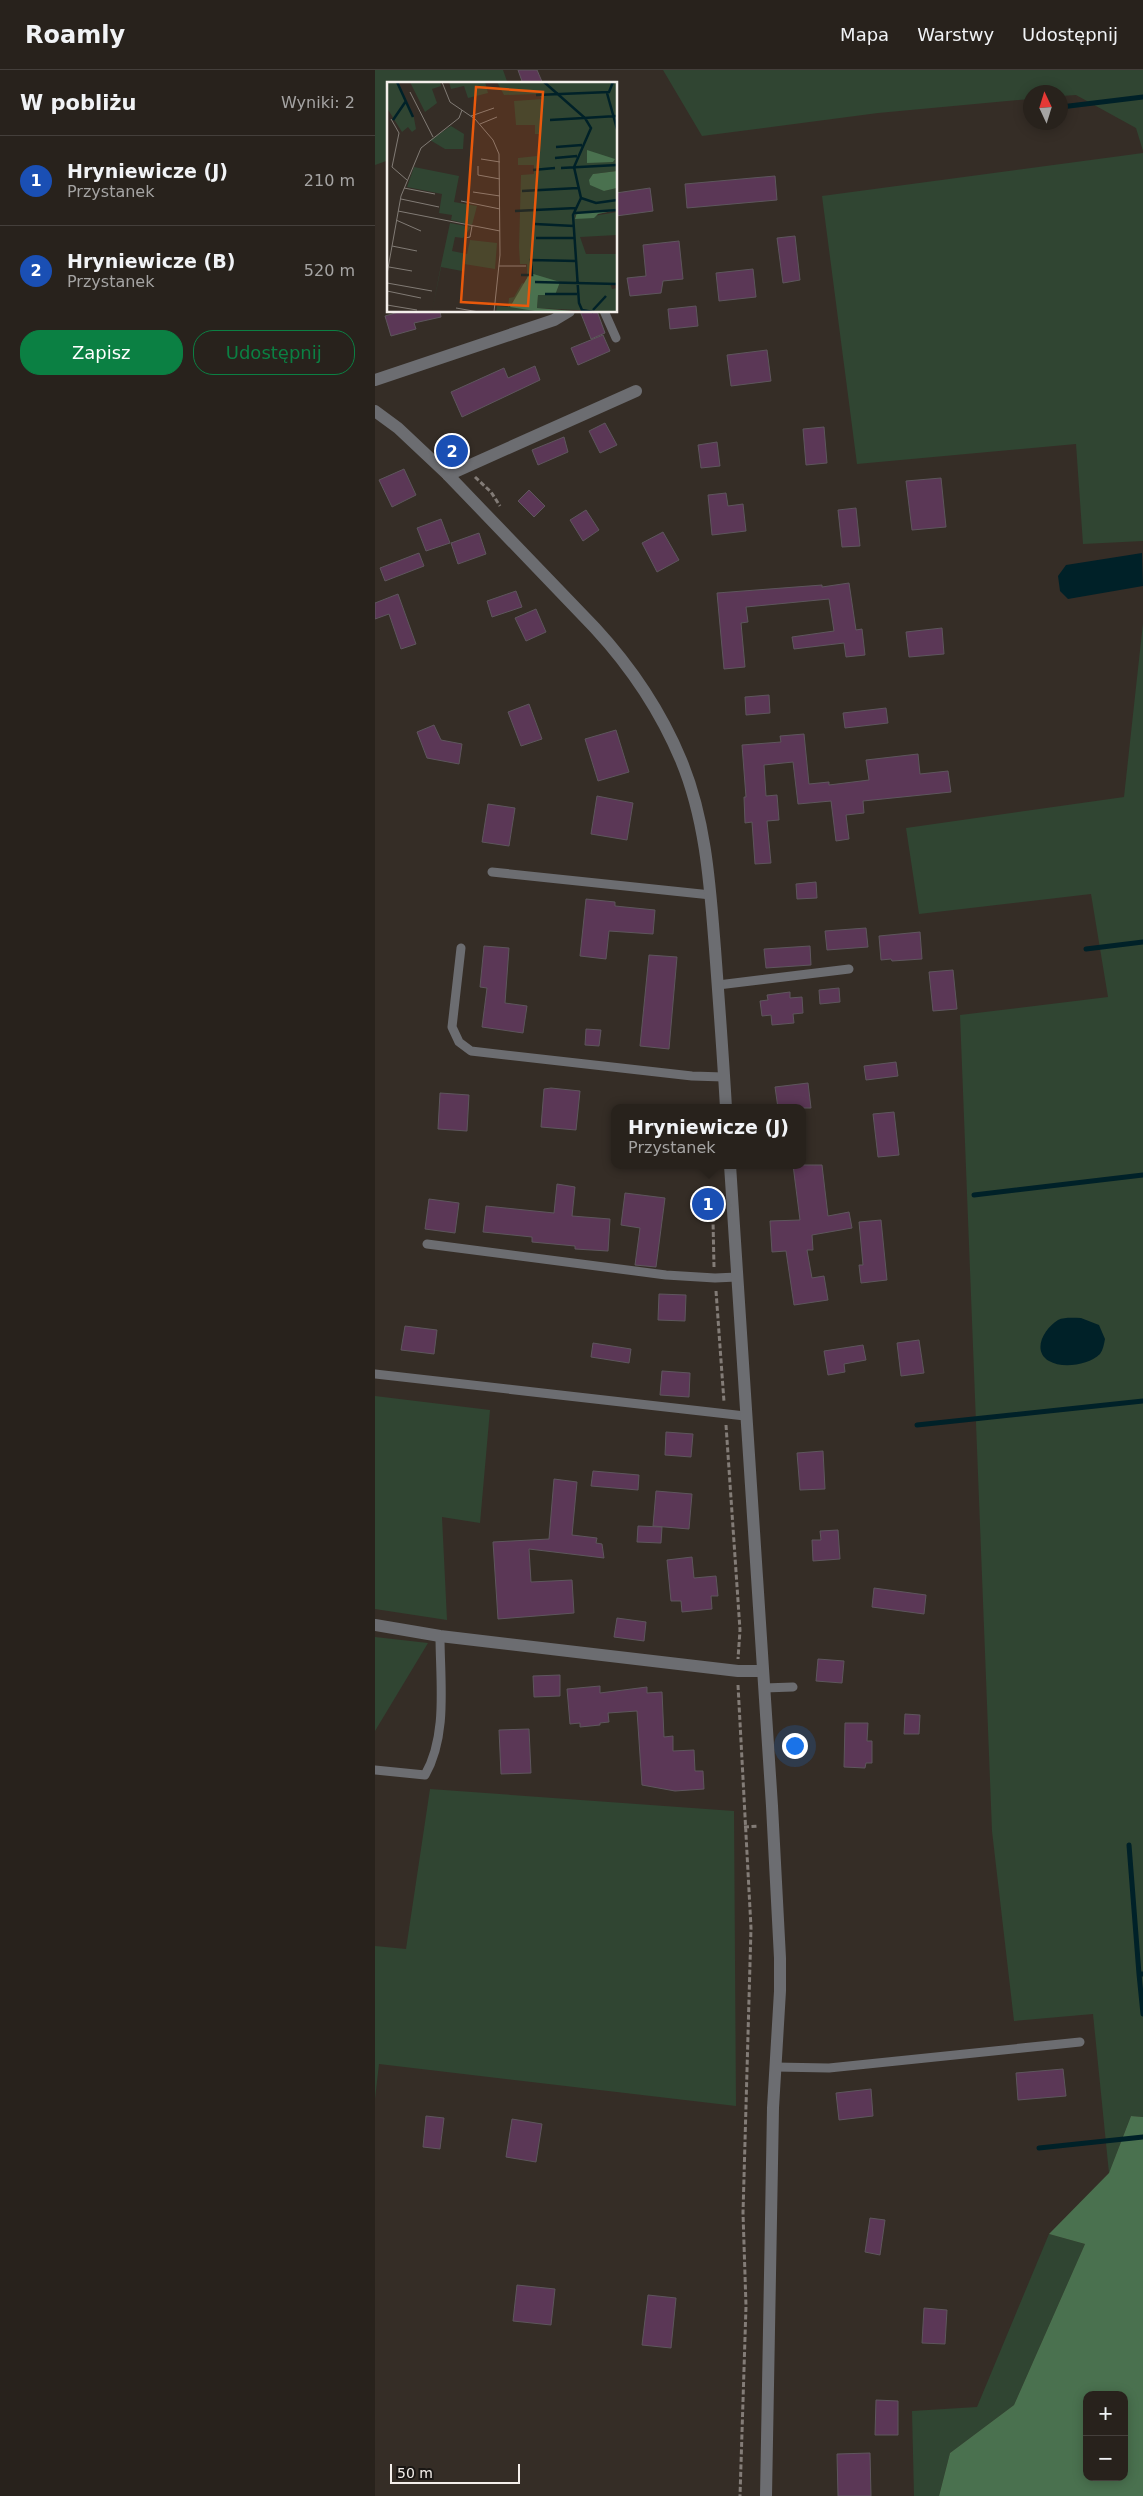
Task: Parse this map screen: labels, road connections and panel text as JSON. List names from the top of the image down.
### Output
{
  "scale_bar": "50 m",
  "north": "top",
  "page": {
    "header": "Roamly",
    "nav": ["Mapa", "Warstwy", "Udostępnij"],
    "heading": ["W pobliżu", "Wyniki: 2"],
    "list": [
      {
        "mark": "1",
        "name": "Hryniewicze (J)",
        "note": "Przystanek",
        "value": "210 m"
      },
      {
        "mark": "2",
        "name": "Hryniewicze (B)",
        "note": "Przystanek",
        "value": "520 m"
      }
    ],
    "buttons": ["Zapisz", "Udostępnij"],
    "pins": ["2", "1"],
    "popup": ["Hryniewicze (J)", "Przystanek"],
    "map_buttons": ["+", "−"],
    "scale": "50 m"
  }
}
